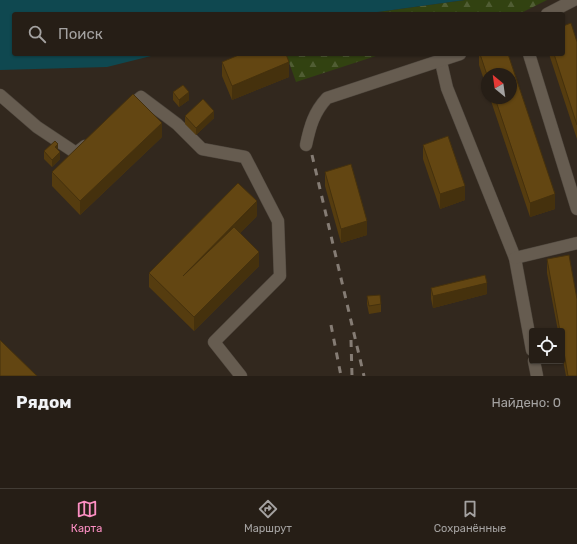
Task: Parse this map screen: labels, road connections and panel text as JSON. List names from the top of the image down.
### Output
{
  "north": "top left",
  "page": {
    "search": "Поиск",
    "heading": ["Рядом", "Найдено: 0"],
    "nav": ["Карта", "Маршрут", "Сохранённые"]
  }
}
